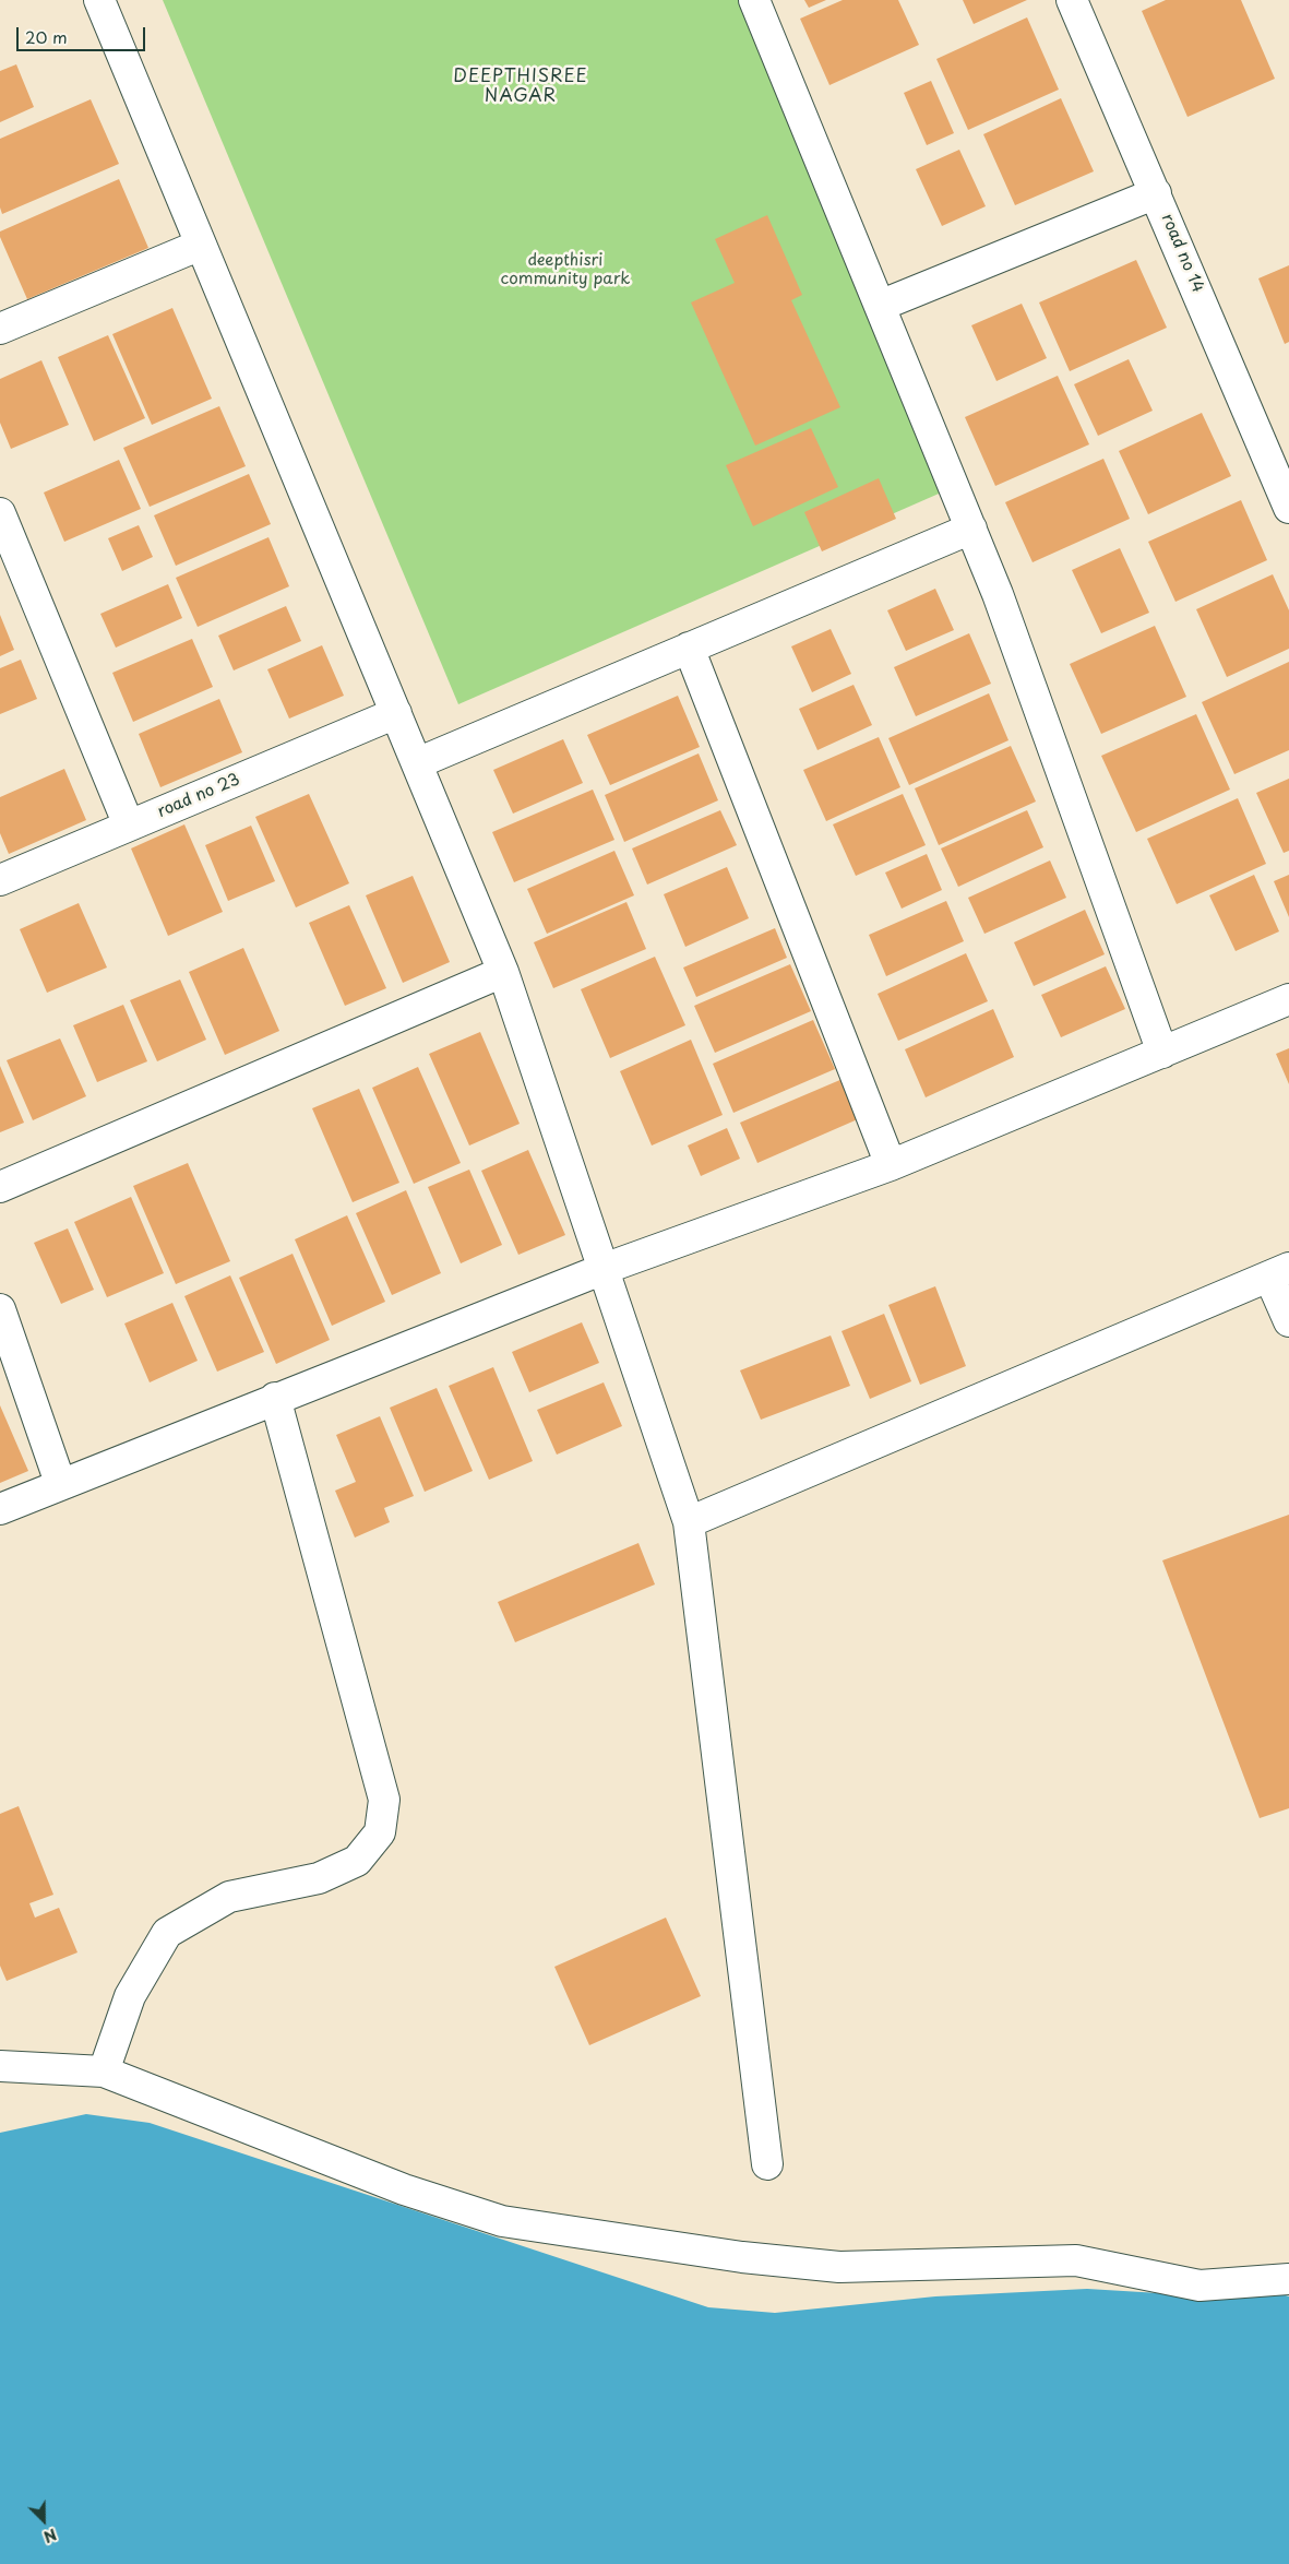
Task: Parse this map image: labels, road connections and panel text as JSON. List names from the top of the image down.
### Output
{
  "streets": {
    "street": ["road no 14", "road no 23"]
  },
  "districts": ["DEEPTHISREE NAGAR"],
  "parks": ["deepthisri community park"],
  "scale_bar": "20 m",
  "north": "bottom right"
}
